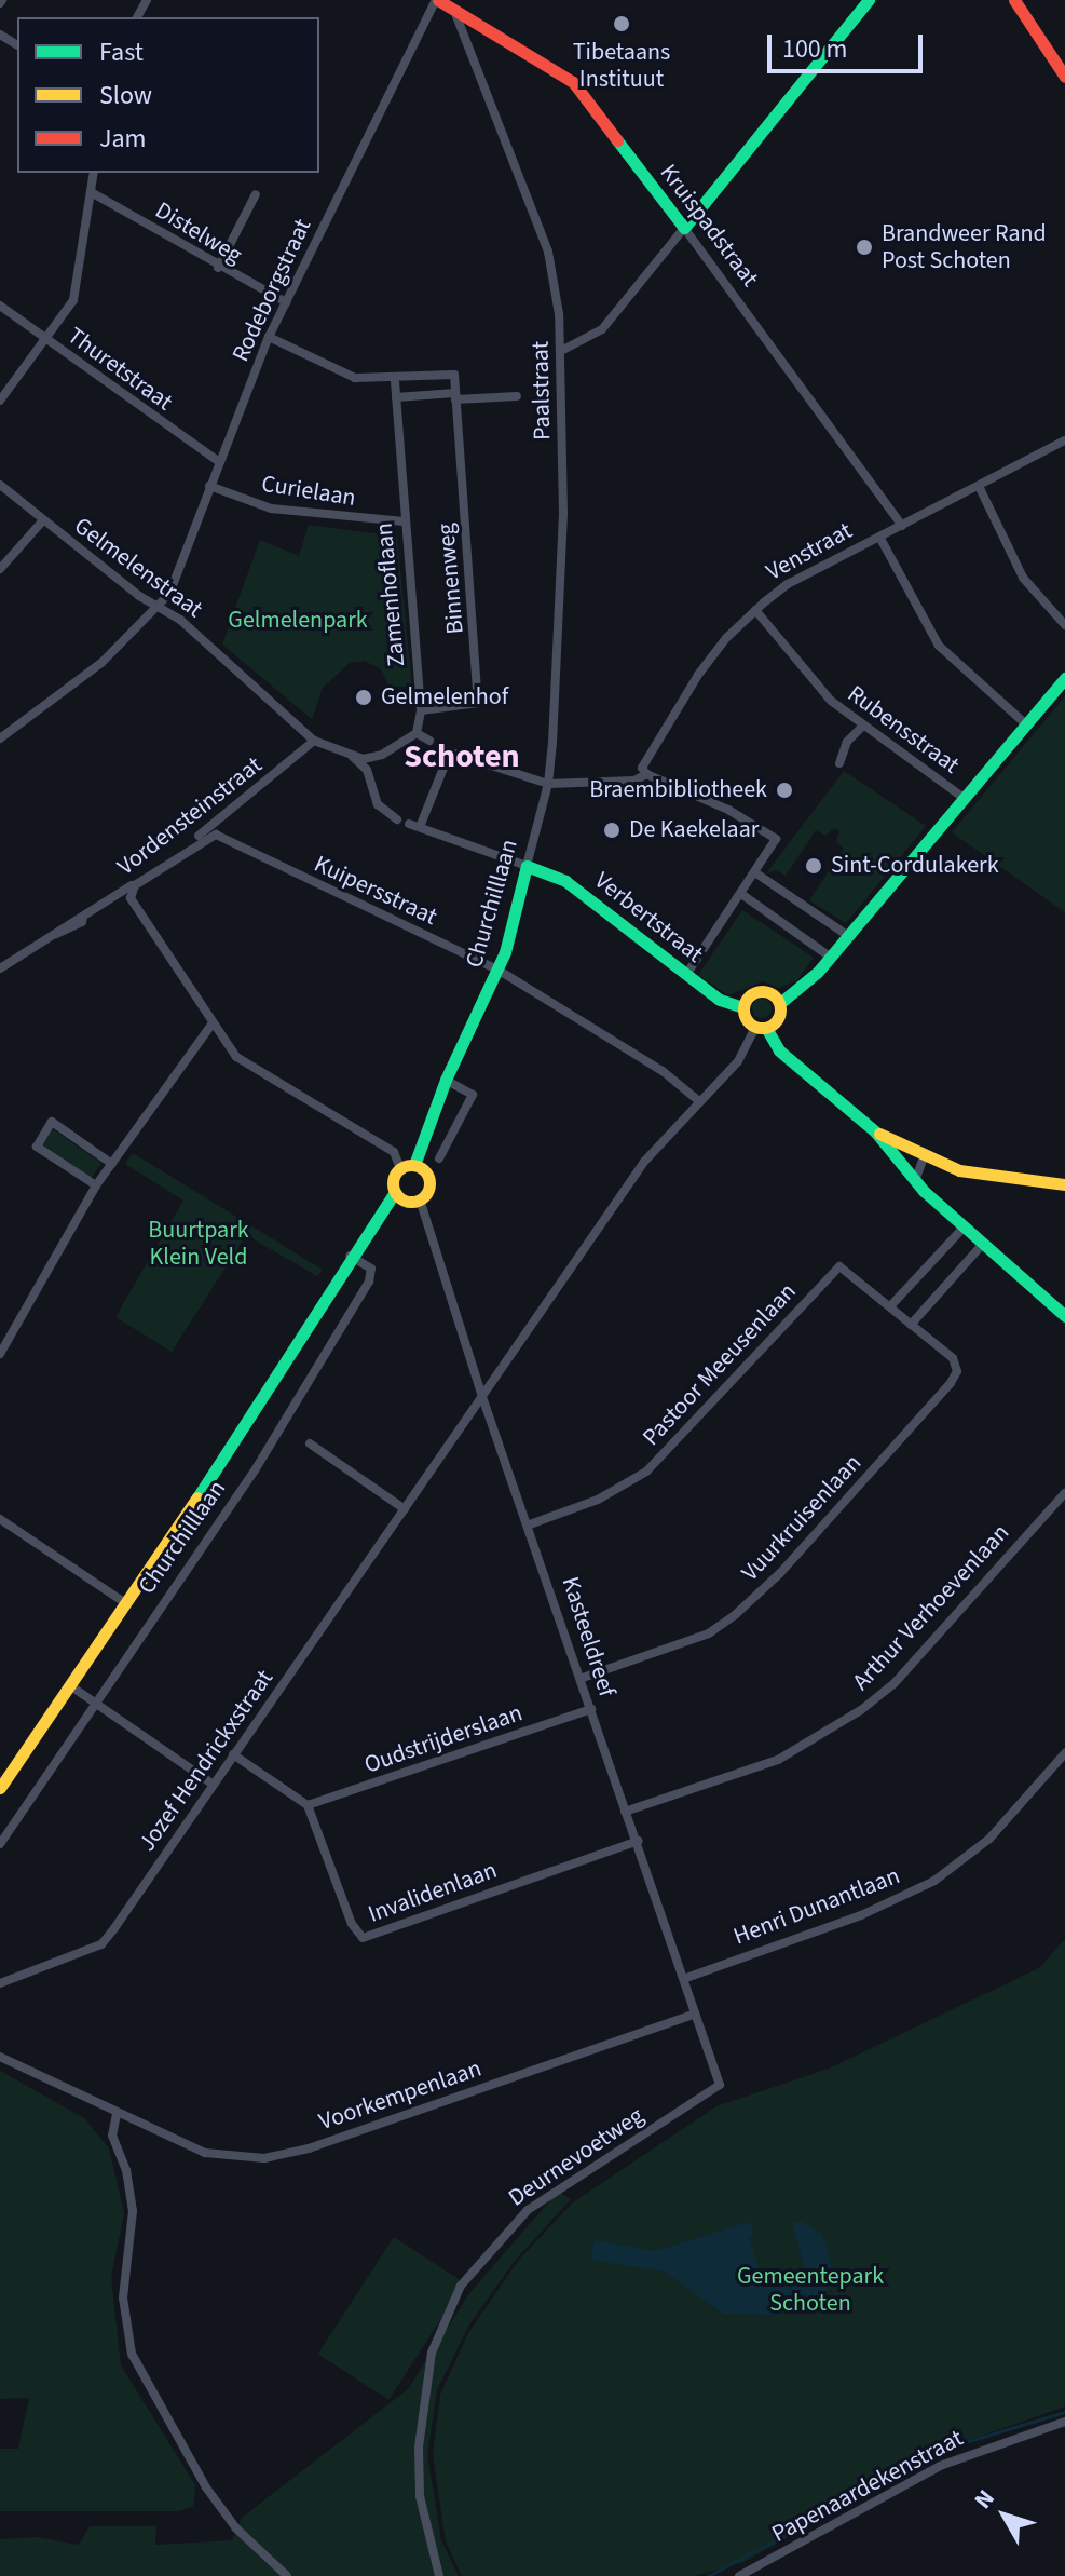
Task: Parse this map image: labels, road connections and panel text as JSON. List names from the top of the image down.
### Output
{
  "streets": {
    "street": [
      "Kruispadstraat",
      "Distelweg",
      "Rodeborgstraat",
      "Thuretstraat",
      "Paalstraat",
      "Curielaan",
      "Venstraat",
      "Gelmelenstraat",
      "Binnenweg",
      "Zamenhoflaan",
      "Rubensstraat",
      "Vordensteinstraat",
      "Kuipersstraat",
      "Churchilllaan",
      "Verbertstraat",
      "Pastoor Meeusenlaan",
      "Vuurkruisenlaan",
      "Arthur Verhoevenlaan",
      "Kasteeldreef",
      "Oudstrijderslaan",
      "Jozef Hendrickxstraat",
      "Invalidenlaan",
      "Henri Dunantlaan",
      "Voorkempenlaan",
      "Deurnevoetweg",
      "Papenaardekenstraat"
    ]
  },
  "crossings": [
    ["Kruispadstraat", "Rodeborgstraat"],
    ["Kruispadstraat", "Paalstraat"],
    ["Kruispadstraat", "Venstraat"],
    ["Distelweg", "Rodeborgstraat"],
    ["Rodeborgstraat", "Thuretstraat"],
    ["Rodeborgstraat", "Curielaan"],
    ["Rodeborgstraat", "Gelmelenstraat"],
    ["Paalstraat", "Churchilllaan"],
    ["Curielaan", "Zamenhoflaan"],
    ["Venstraat", "Rubensstraat"],
    ["Gelmelenstraat", "Vordensteinstraat"],
    ["Binnenweg", "Zamenhoflaan"],
    ["Vordensteinstraat", "Kuipersstraat"],
    ["Kuipersstraat", "Churchilllaan"],
    ["Kuipersstraat", "Jozef Hendrickxstraat"],
    ["Churchilllaan", "Verbertstraat"],
    ["Churchilllaan", "Kasteeldreef"],
    ["Pastoor Meeusenlaan", "Vuurkruisenlaan"],
    ["Pastoor Meeusenlaan", "Kasteeldreef"],
    ["Vuurkruisenlaan", "Kasteeldreef"],
    ["Arthur Verhoevenlaan", "Kasteeldreef"],
    ["Kasteeldreef", "Oudstrijderslaan"],
    ["Kasteeldreef", "Jozef Hendrickxstraat"],
    ["Kasteeldreef", "Invalidenlaan"],
    ["Kasteeldreef", "Henri Dunantlaan"],
    ["Kasteeldreef", "Voorkempenlaan"],
    ["Kasteeldreef", "Deurnevoetweg"],
    ["Oudstrijderslaan", "Invalidenlaan"]
  ],
  "districts": ["Schoten"],
  "parks": ["Gelmelenpark", "Buurtpark Klein Veld", "Gemeentepark Schoten"],
  "places": [
    "Tibetaans Instituut",
    "Brandweer Rand Post Schoten",
    "Gelmelenhof",
    "Braembibliotheek",
    "De Kaekelaar",
    "Sint-Cordulakerk"
  ],
  "legend": ["Fast", "Slow", "Jam"],
  "scale_bar": "100 m",
  "north": "top left"
}
